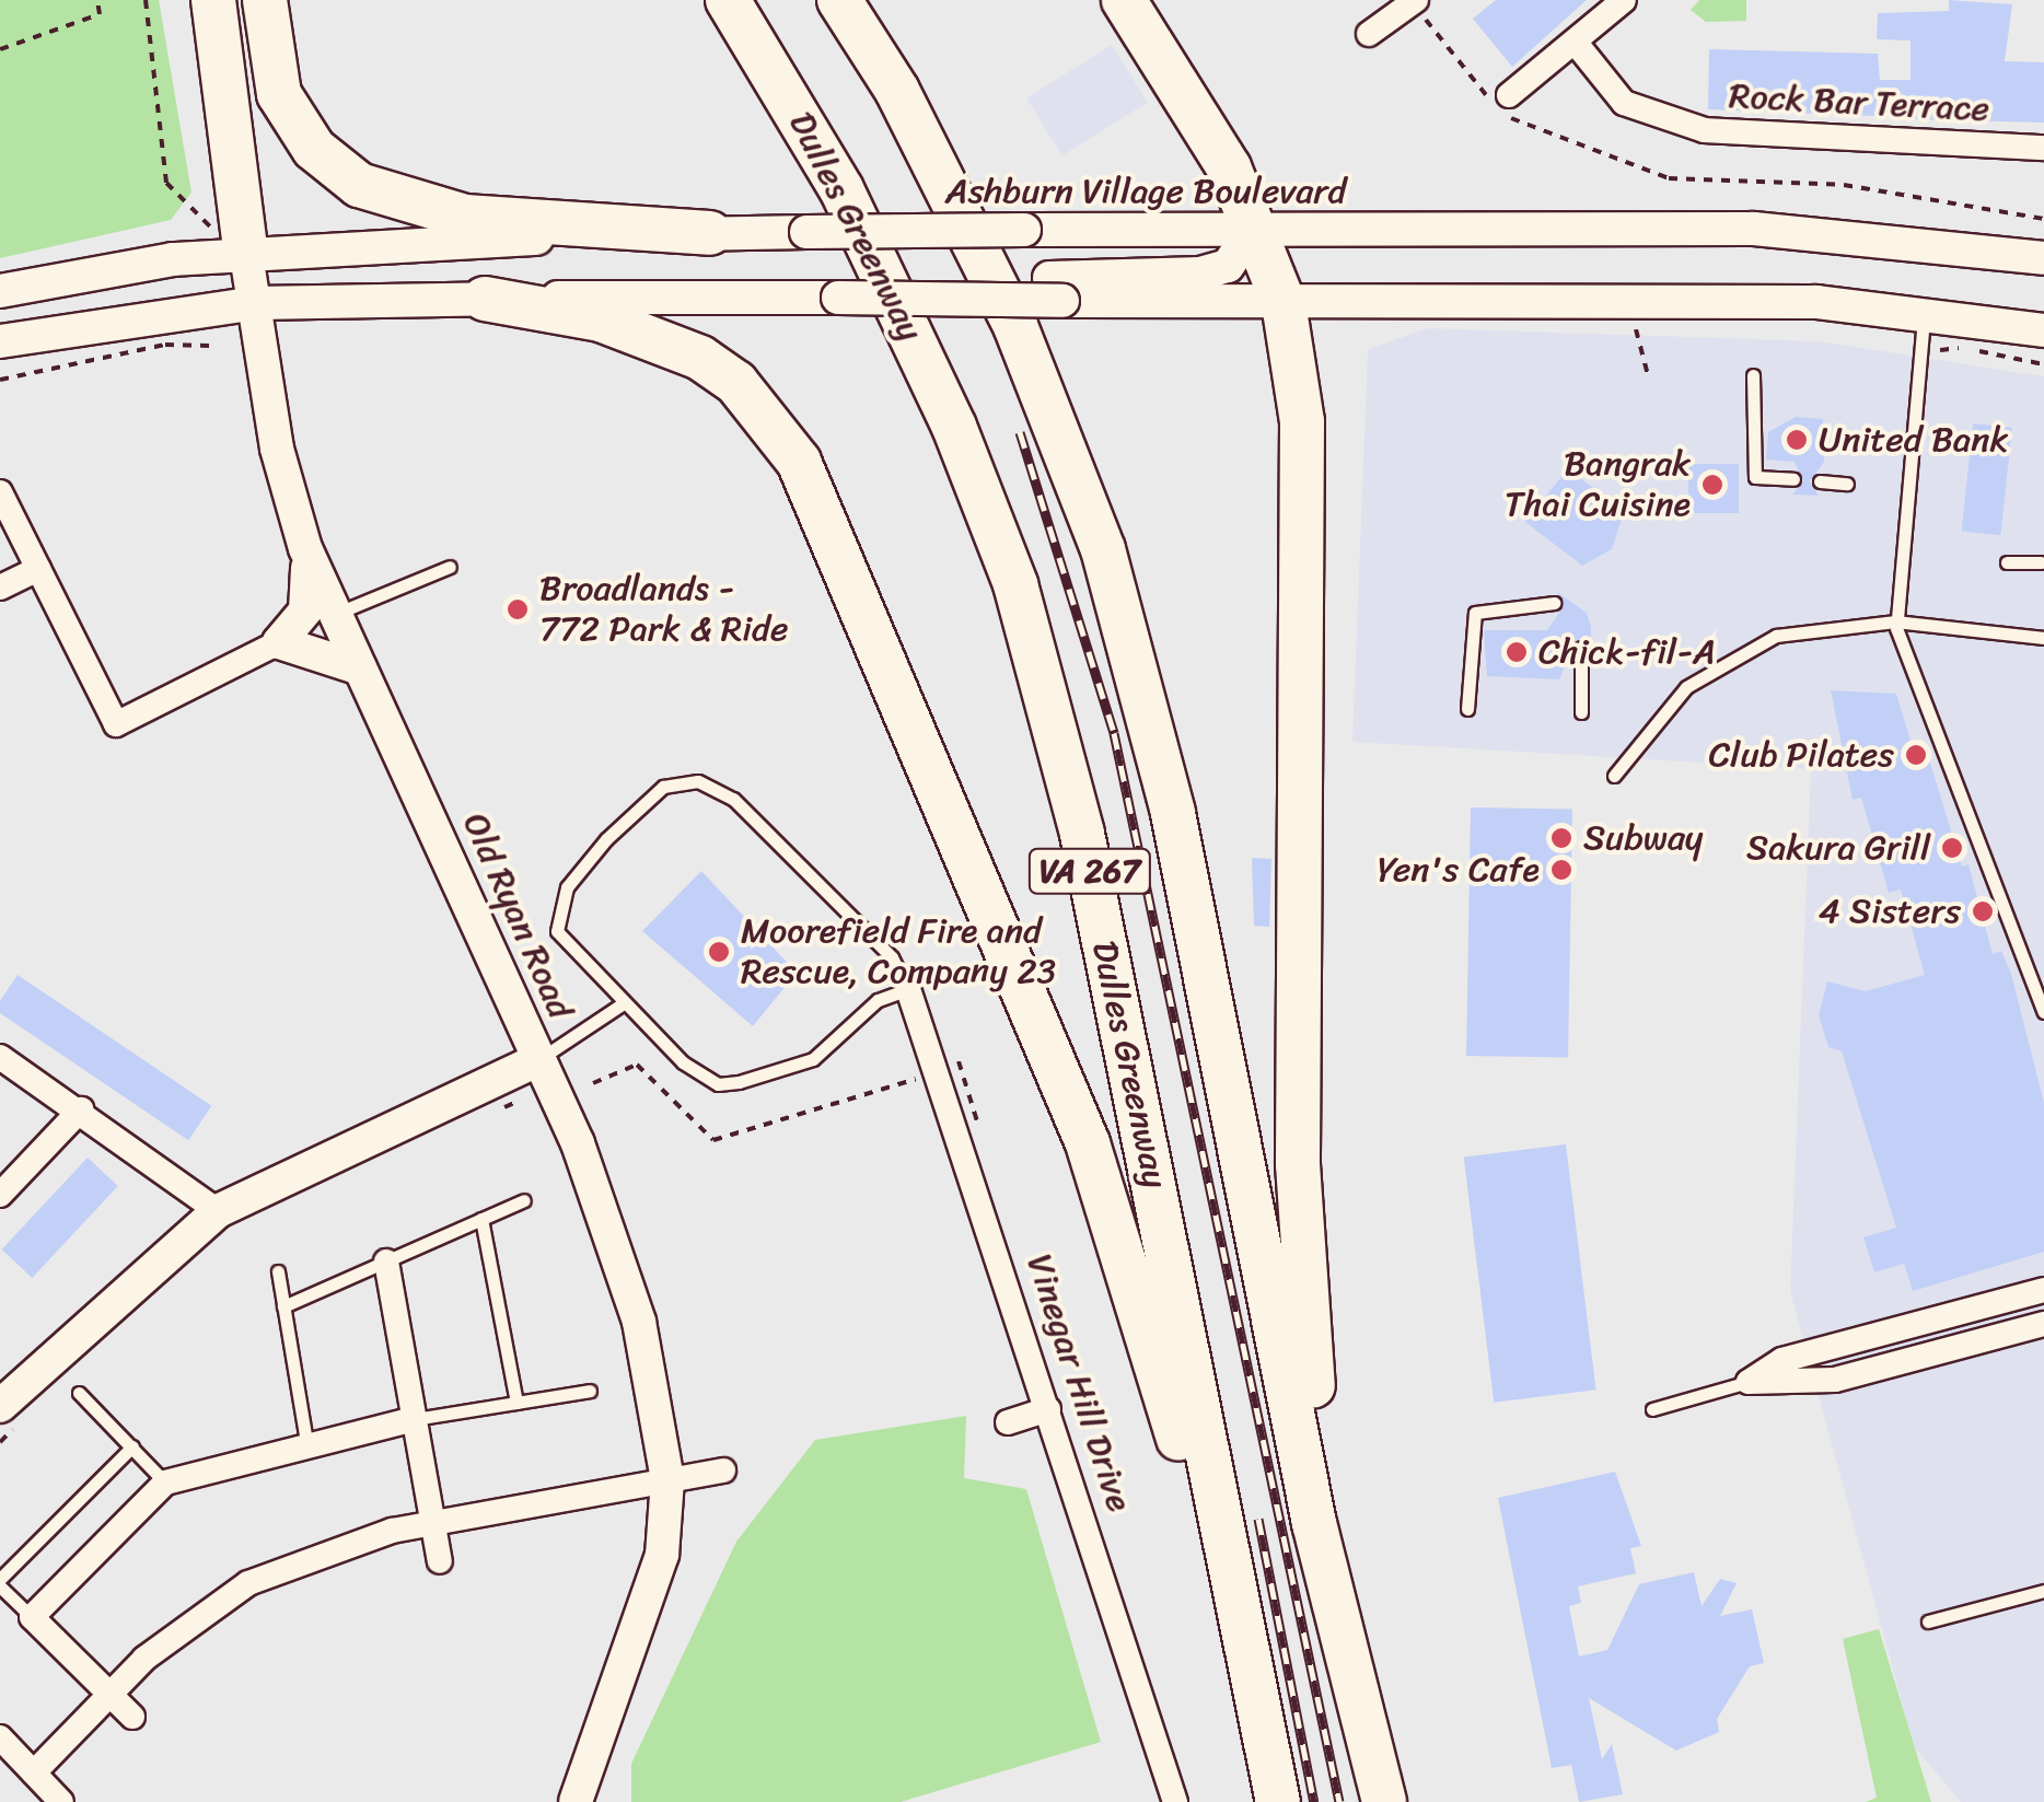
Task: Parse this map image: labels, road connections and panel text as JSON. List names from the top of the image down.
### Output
{
  "streets": {
    "highway": ["Dulles Greenway", "VA 267"],
    "main road": ["Ashburn Village Boulevard", "Old Ryan Road"],
    "street": ["Rock Bar Terrace", "Vinegar Hill Drive"]
  },
  "crossings": [
    ["Ashburn Village Boulevard", "Old Ryan Road"]
  ],
  "places": [
    "United Bank",
    "Bangrak Thai Cuisine",
    "Broadlands - 772 Park & Ride",
    "Chick-fil-A",
    "Club Pilates",
    "Subway",
    "Sakura Grill",
    "Yen's Cafe",
    "4 Sisters",
    "Moorefield Fire and Rescue, Company 23"
  ]
}
